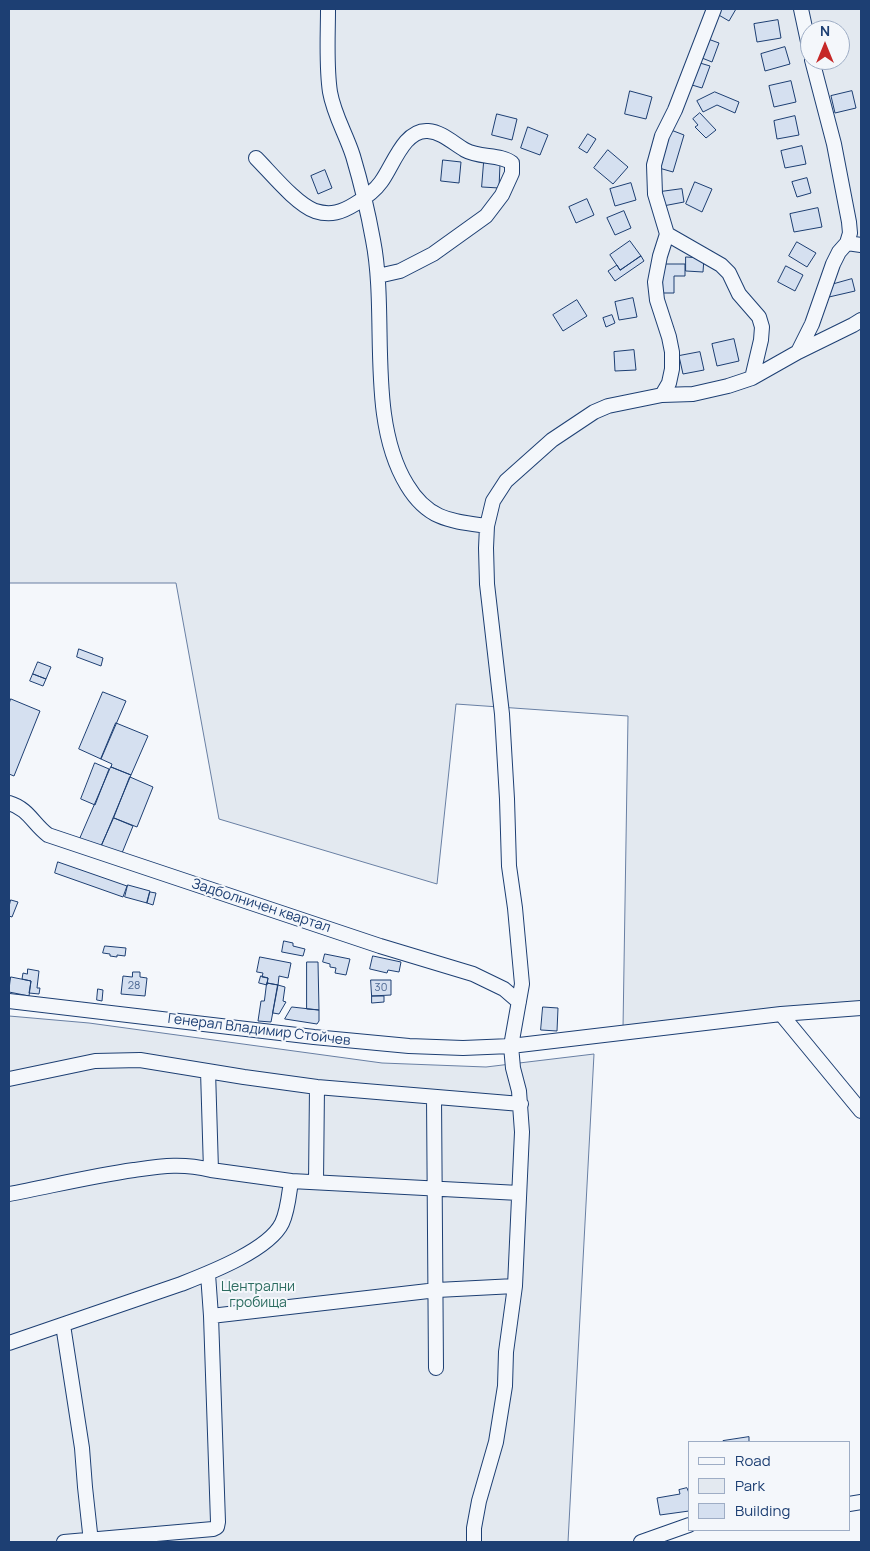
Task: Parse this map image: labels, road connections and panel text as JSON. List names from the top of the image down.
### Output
{
  "streets": {
    "street": ["Задболничен квартал", "Генерал Владимир Стойчев"]
  },
  "parks": ["Централни гробища"],
  "house_numbers": ["28", "30"],
  "legend": ["Road", "Park", "Building"],
  "north": "top"
}
